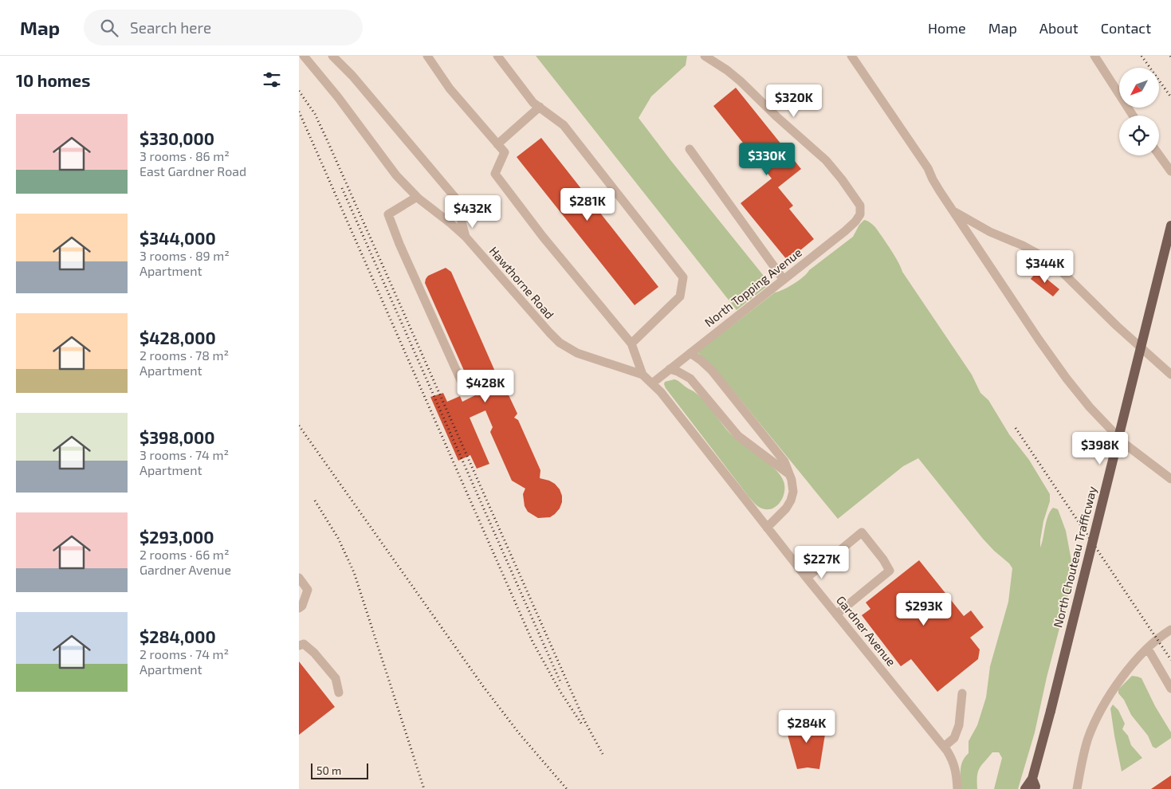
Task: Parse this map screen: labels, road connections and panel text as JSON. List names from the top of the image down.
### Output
{
  "streets": {
    "main road": ["North Chouteau Trafficway"],
    "street": ["Hawthorne Road", "North Topping Avenue", "Gardner Avenue"]
  },
  "crossings": [
    ["Hawthorne Road", "North Topping Avenue"],
    ["Hawthorne Road", "Gardner Avenue"],
    ["North Topping Avenue", "Gardner Avenue"]
  ],
  "scale_bar": "50 m",
  "north": "bottom left",
  "page": {
    "header": "Map",
    "search": "Search here",
    "nav": [
      "Home",
      "Map",
      "About",
      "Contact"
    ],
    "heading": "10 homes",
    "price": [
      "$320K",
      "$330K",
      "$281K",
      "$432K",
      "$344K",
      "$428K",
      "$398K",
      "$227K",
      "$293K",
      "$284K"
    ],
    "list": [
      {
        "name": "$330,000",
        "note": "3 rooms · 86 m² · East Gardner Road"
      },
      {
        "name": "$344,000",
        "note": "3 rooms · 89 m² · Apartment"
      },
      {
        "name": "$428,000",
        "note": "2 rooms · 78 m² · Apartment"
      },
      {
        "name": "$398,000",
        "note": "3 rooms · 74 m² · Apartment"
      },
      {
        "name": "$293,000",
        "note": "2 rooms · 66 m² · Gardner Avenue"
      },
      {
        "name": "$284,000",
        "note": "2 rooms · 74 m² · Apartment"
      }
    ],
    "scale": "50 m"
  }
}
